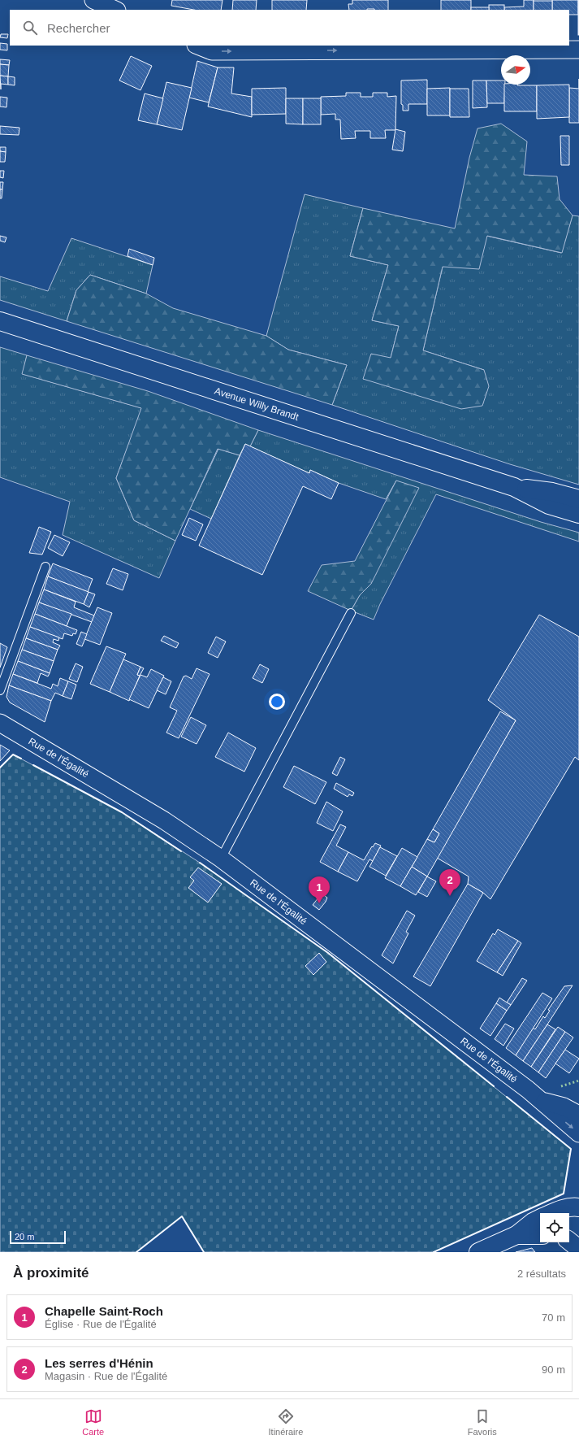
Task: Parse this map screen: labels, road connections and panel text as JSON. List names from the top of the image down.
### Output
{
  "streets": {
    "main road": ["Avenue Willy Brandt"],
    "street": ["Rue de l'Égalité"]
  },
  "scale_bar": "20 m",
  "north": "right",
  "page": {
    "search": "Rechercher",
    "pins": ["2", "1"],
    "scale": "20 m",
    "heading": ["À proximité", "2 résultats"],
    "list": [
      {
        "mark": "1",
        "name": "Chapelle Saint-Roch",
        "note": "Église · Rue de l'Égalité",
        "value": "70 m"
      },
      {
        "mark": "2",
        "name": "Les serres d'Hénin",
        "note": "Magasin · Rue de l'Égalité",
        "value": "90 m"
      }
    ],
    "nav": ["Carte", "Itinéraire", "Favoris"]
  }
}
